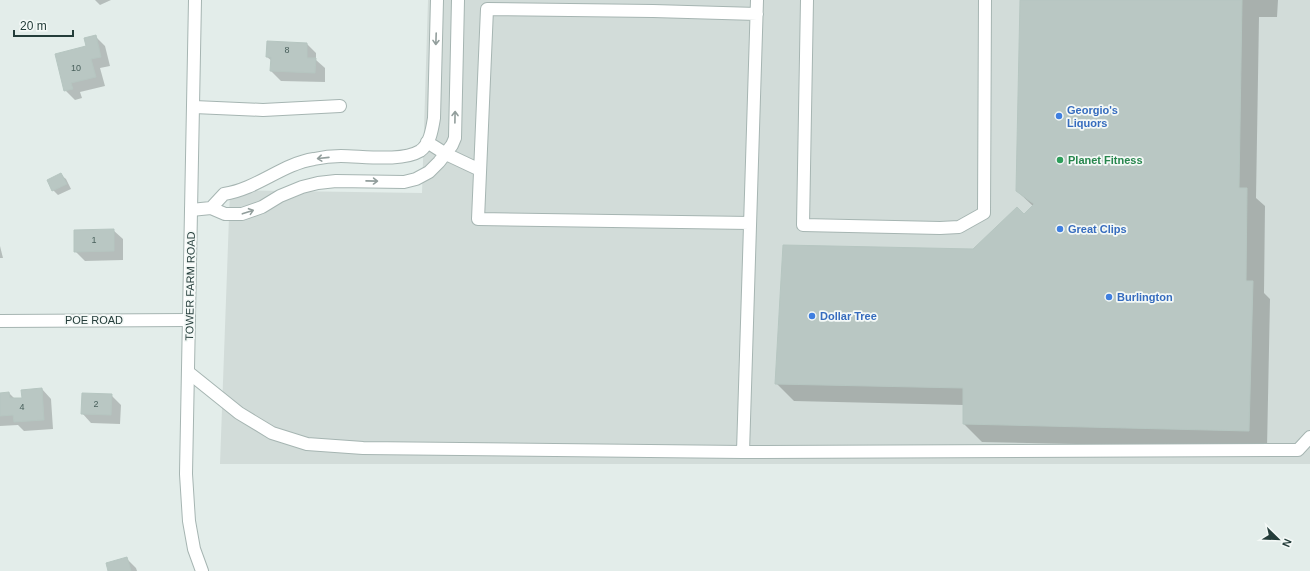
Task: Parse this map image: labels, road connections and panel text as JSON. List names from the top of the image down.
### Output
{
  "streets": {
    "street": ["TOWER FARM ROAD", "POE ROAD"]
  },
  "crossings": [
    ["TOWER FARM ROAD", "POE ROAD"]
  ],
  "places": [
    "Georgio's Liquors",
    "Planet Fitness",
    "Great Clips",
    "Burlington",
    "Dollar Tree"
  ],
  "house_numbers": [
    "8",
    "10",
    "1",
    "2",
    "4"
  ],
  "scale_bar": "20 m",
  "north": "bottom right"
}
